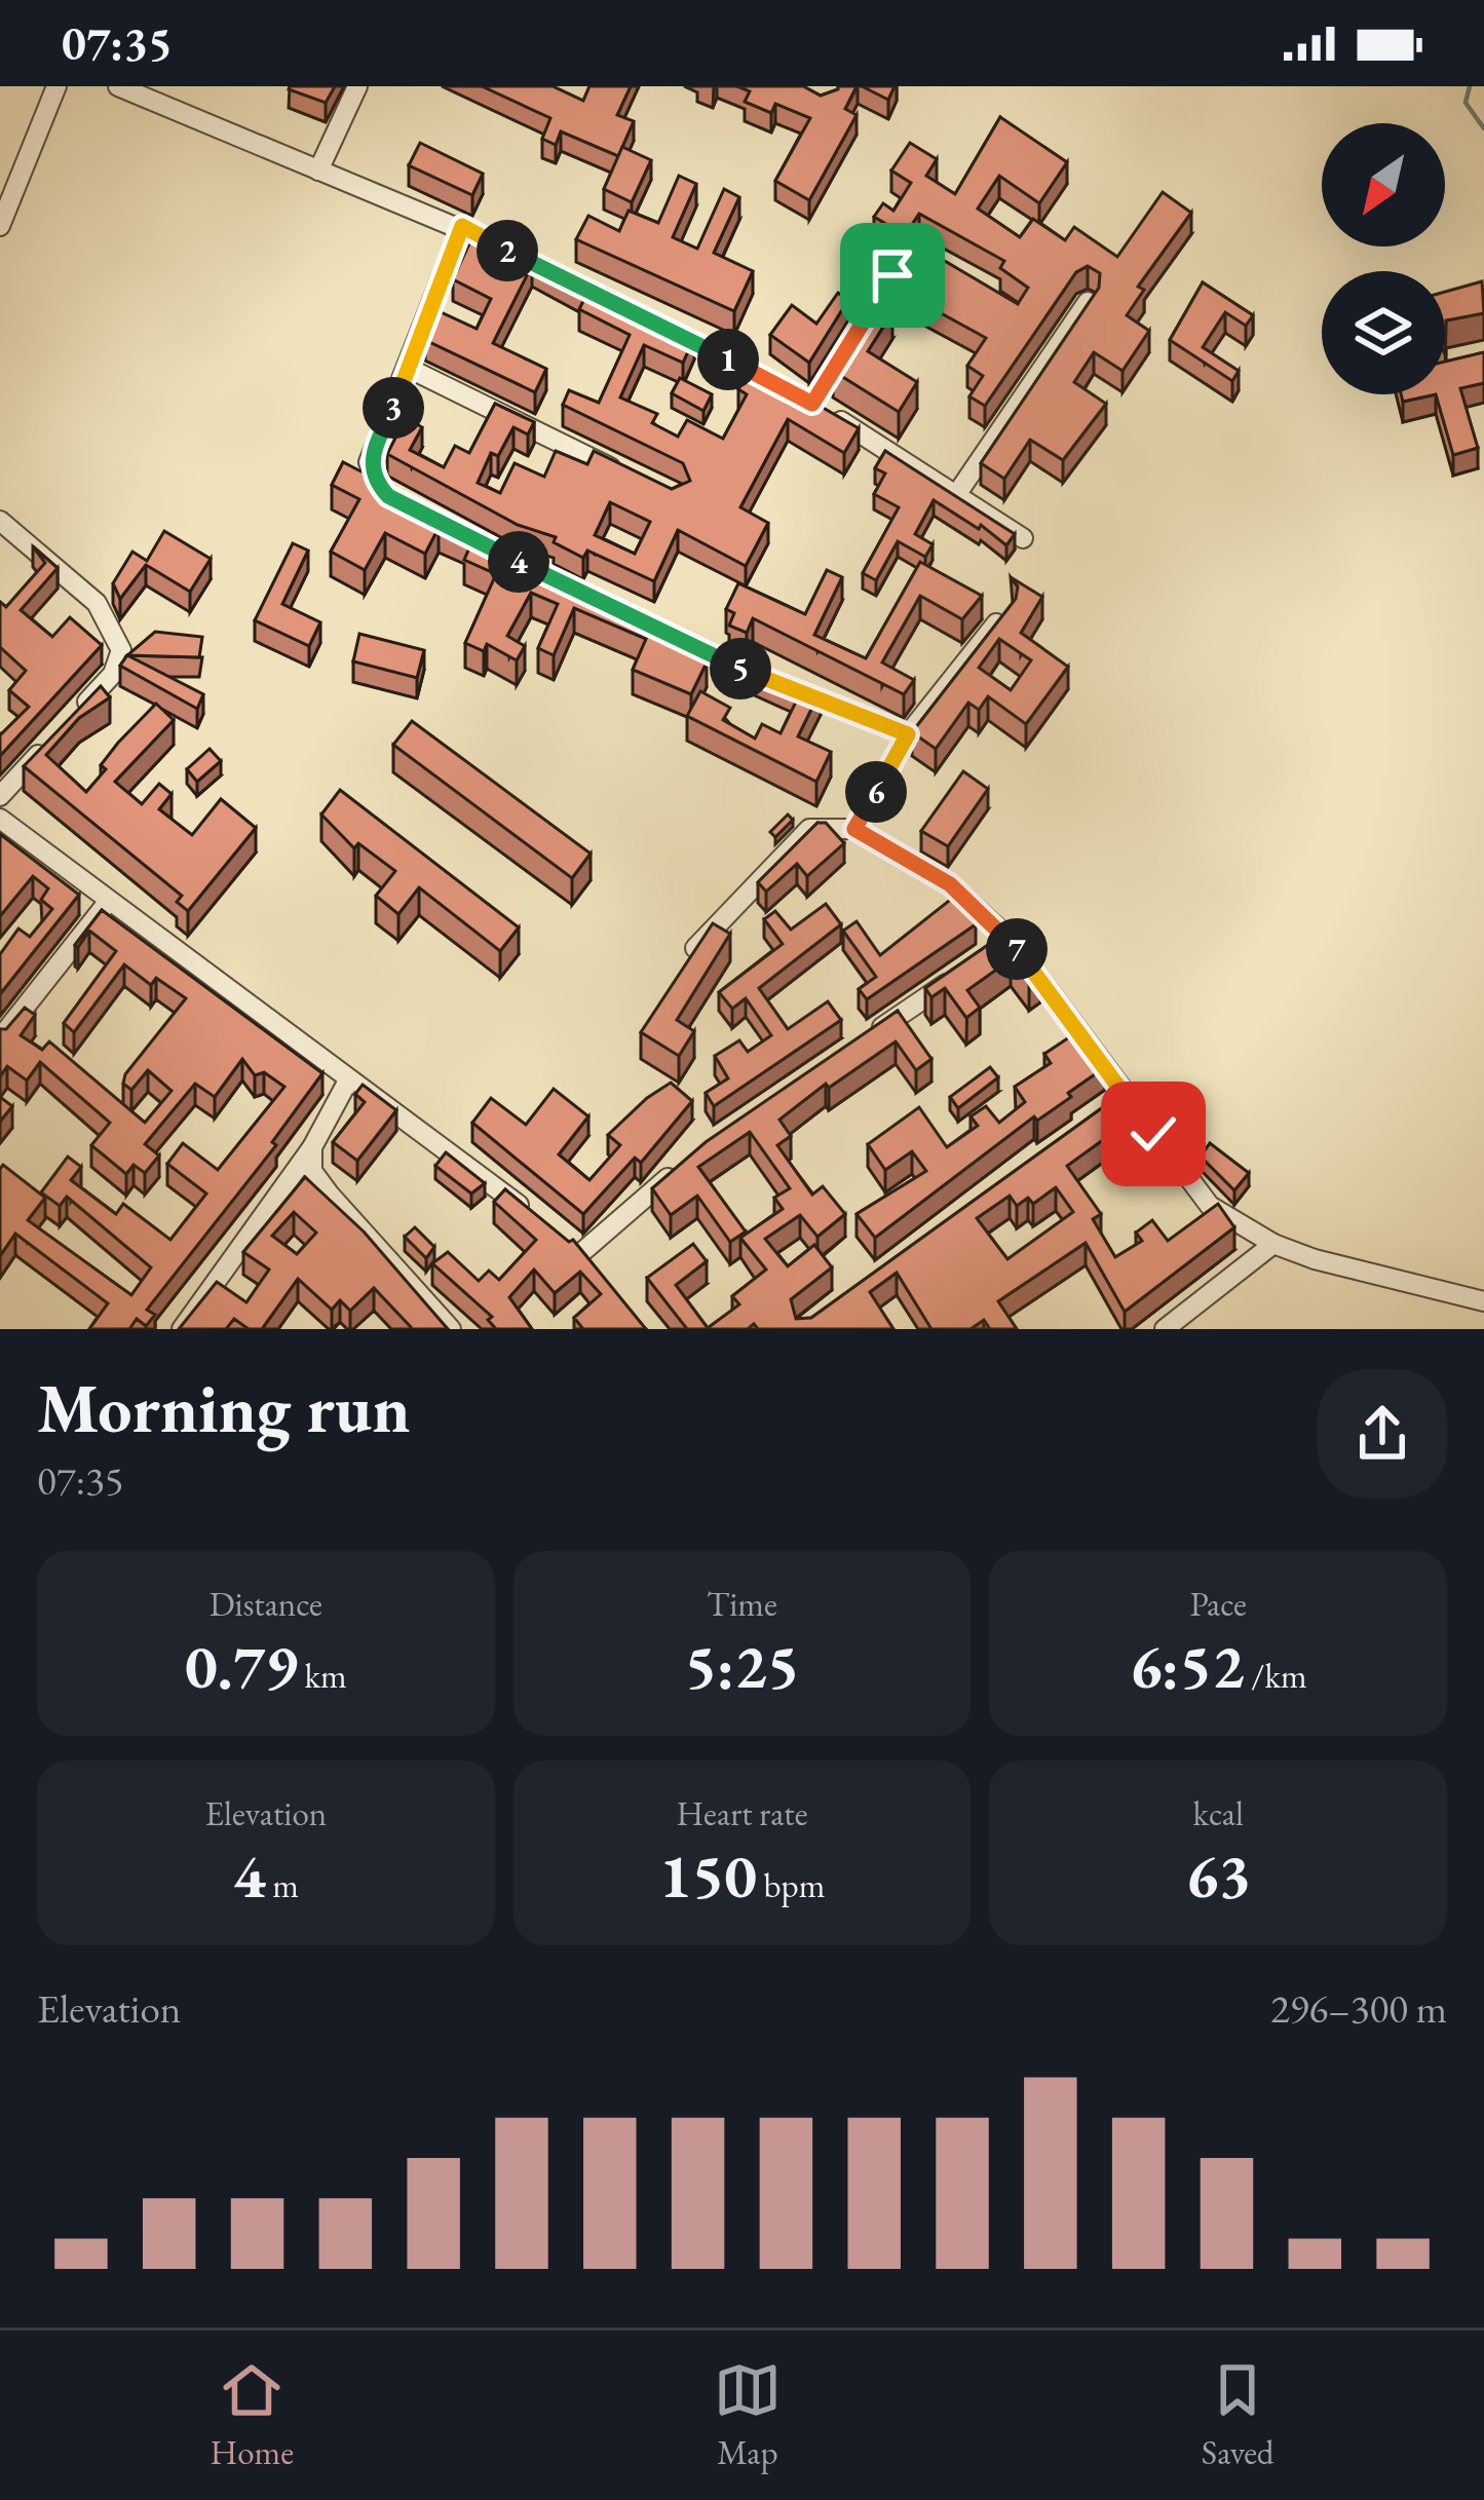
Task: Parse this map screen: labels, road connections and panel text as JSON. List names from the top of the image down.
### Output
{
  "north": "bottom left",
  "page": {
    "status": "07:35",
    "pins": [
      "2",
      "1",
      "3",
      "4",
      "5",
      "6",
      "7"
    ],
    "heading": ["Morning run", "07:35"],
    "stats": [
      ["Distance", "0.79 km"],
      ["Time", "5:25"],
      ["Pace", "6:52 /km"],
      ["Elevation", "4 m"],
      ["Heart rate", "150 bpm"],
      ["kcal", "63"]
    ],
    "chart": ["Elevation", "296–300 m"],
    "tabs": ["Home", "Map", "Saved"]
  }
}
